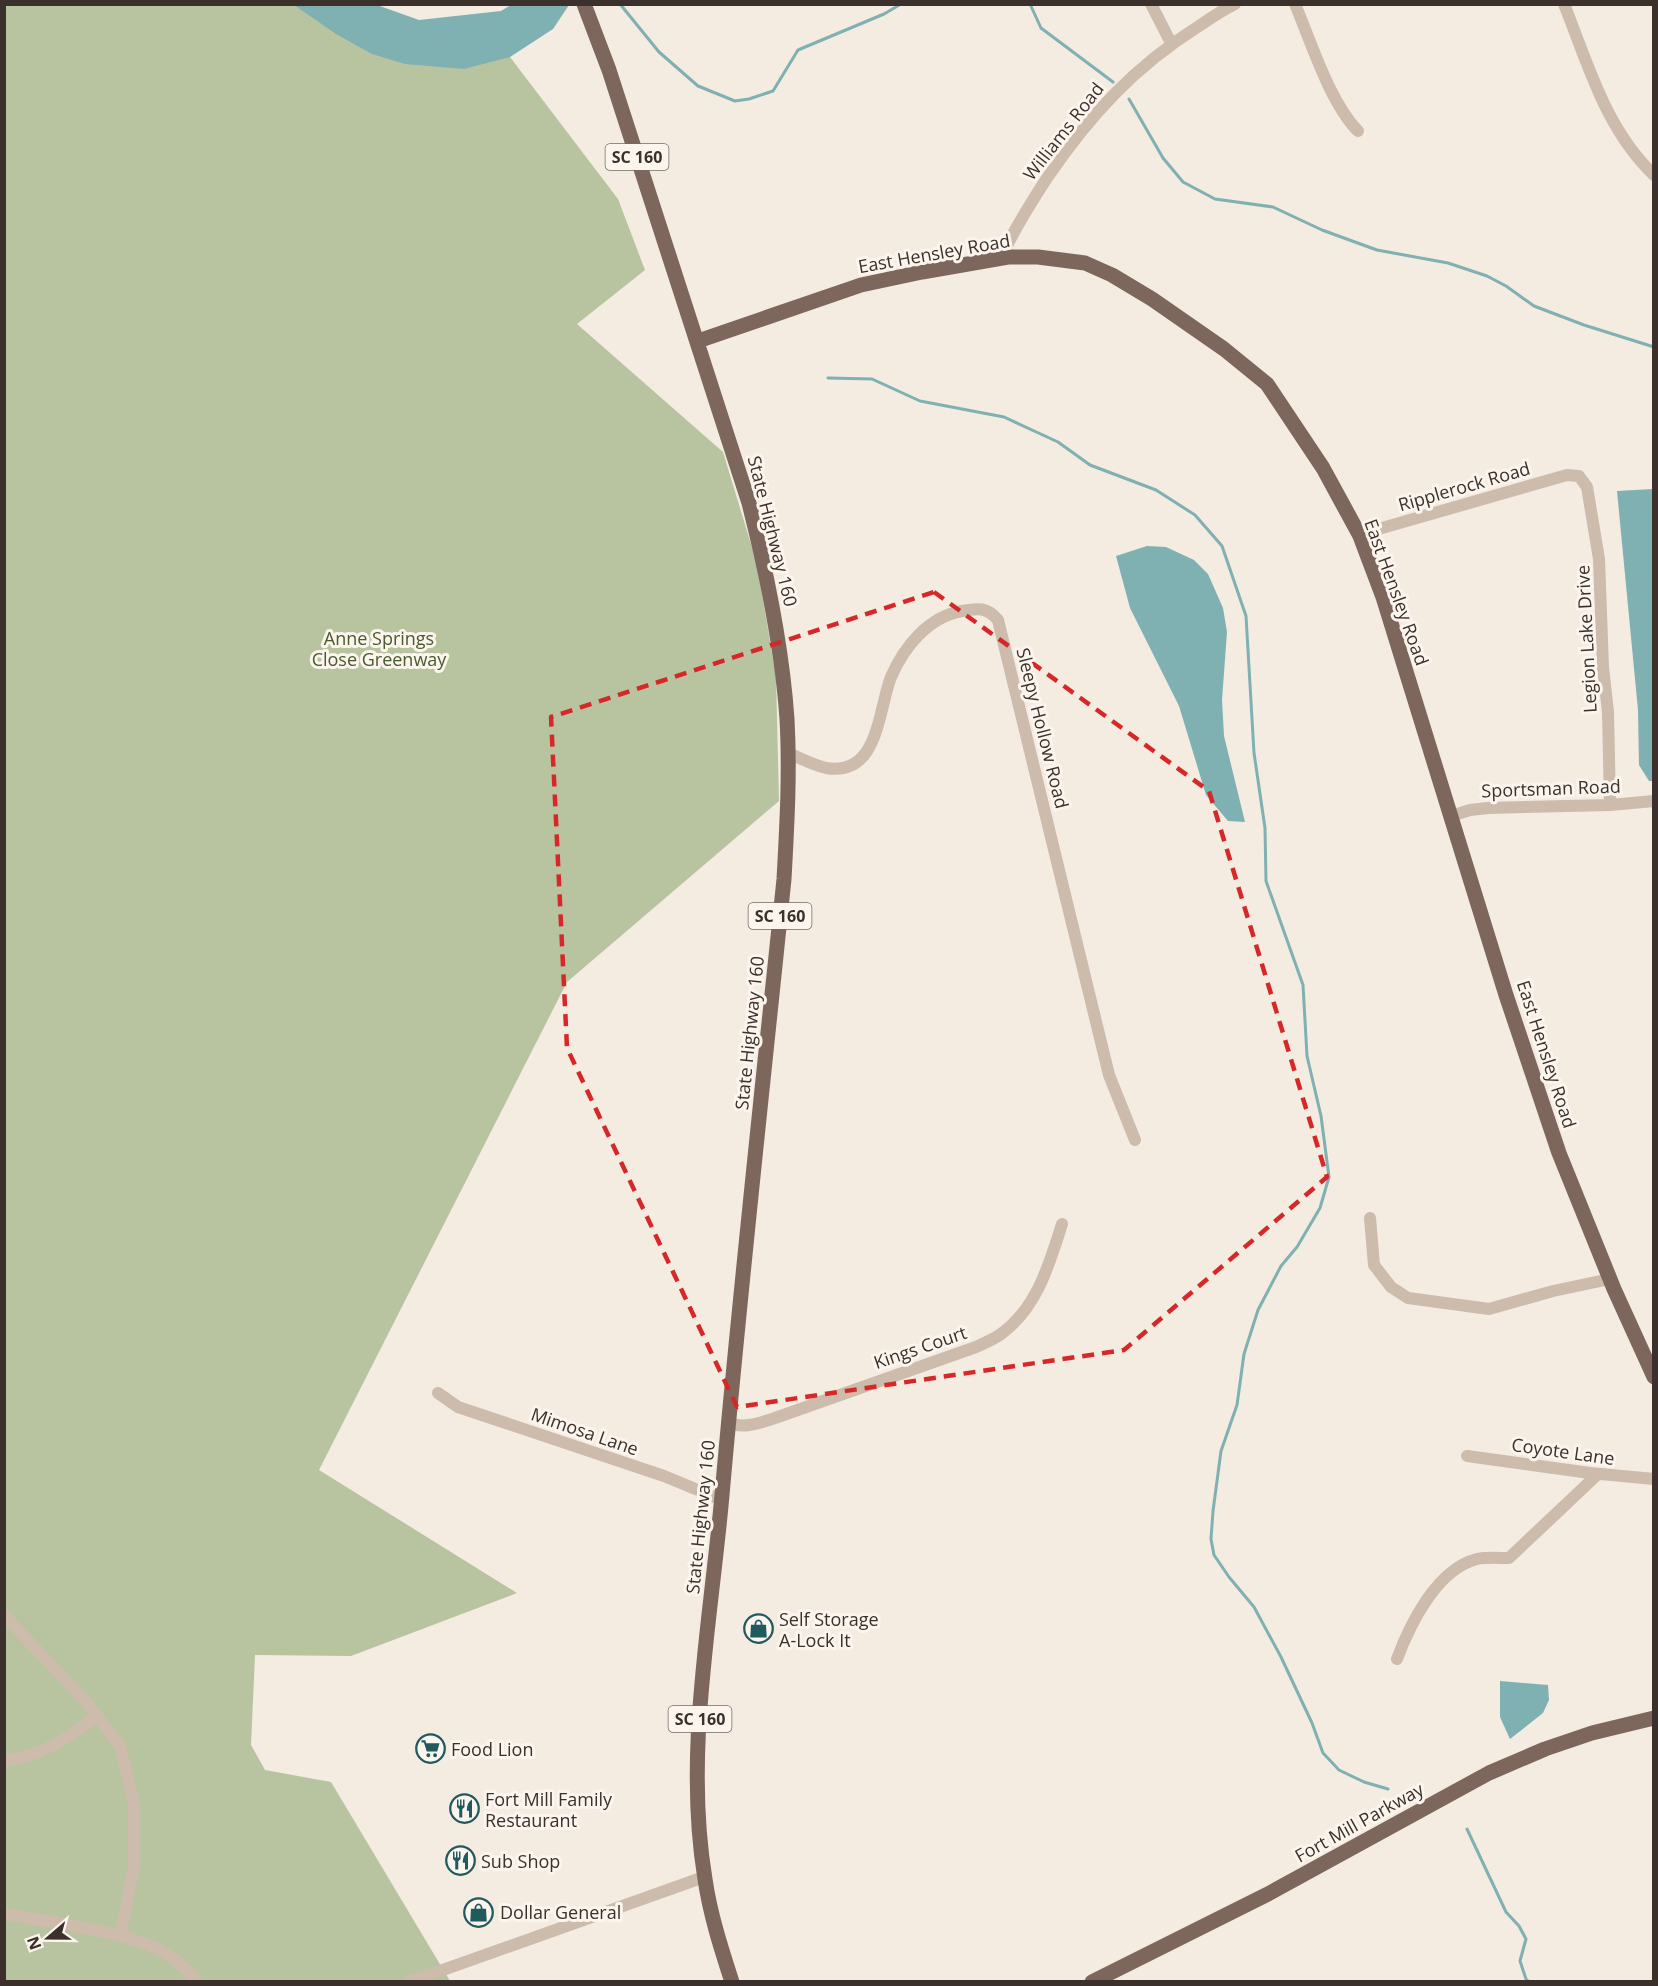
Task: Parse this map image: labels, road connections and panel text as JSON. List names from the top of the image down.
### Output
{
  "streets": {
    "main road": [
      "SC 160",
      "East Hensley Road",
      "State Highway 160",
      "Fort Mill Parkway"
    ],
    "street": [
      "Williams Road",
      "Ripplerock Road",
      "Legion Lake Drive",
      "Sleepy Hollow Road",
      "Sportsman Road",
      "Kings Court",
      "Mimosa Lane",
      "Coyote Lane"
    ]
  },
  "crossings": [
    ["Williams Road", "East Hensley Road"],
    ["East Hensley Road", "Ripplerock Road"],
    ["East Hensley Road", "State Highway 160"],
    ["East Hensley Road", "Sportsman Road"],
    ["Ripplerock Road", "Legion Lake Drive"],
    ["State Highway 160", "Sleepy Hollow Road"],
    ["State Highway 160", "Kings Court"],
    ["State Highway 160", "Mimosa Lane"],
    ["Legion Lake Drive", "Sportsman Road"]
  ],
  "parks": ["Anne Springs Close Greenway"],
  "places": {
    "shop": ["Self Storage A-Lock It", "Dollar General"],
    "supermarket": ["Food Lion"],
    "restaurant": ["Fort Mill Family Restaurant", "Sub Shop"]
  },
  "north": "left"
}
